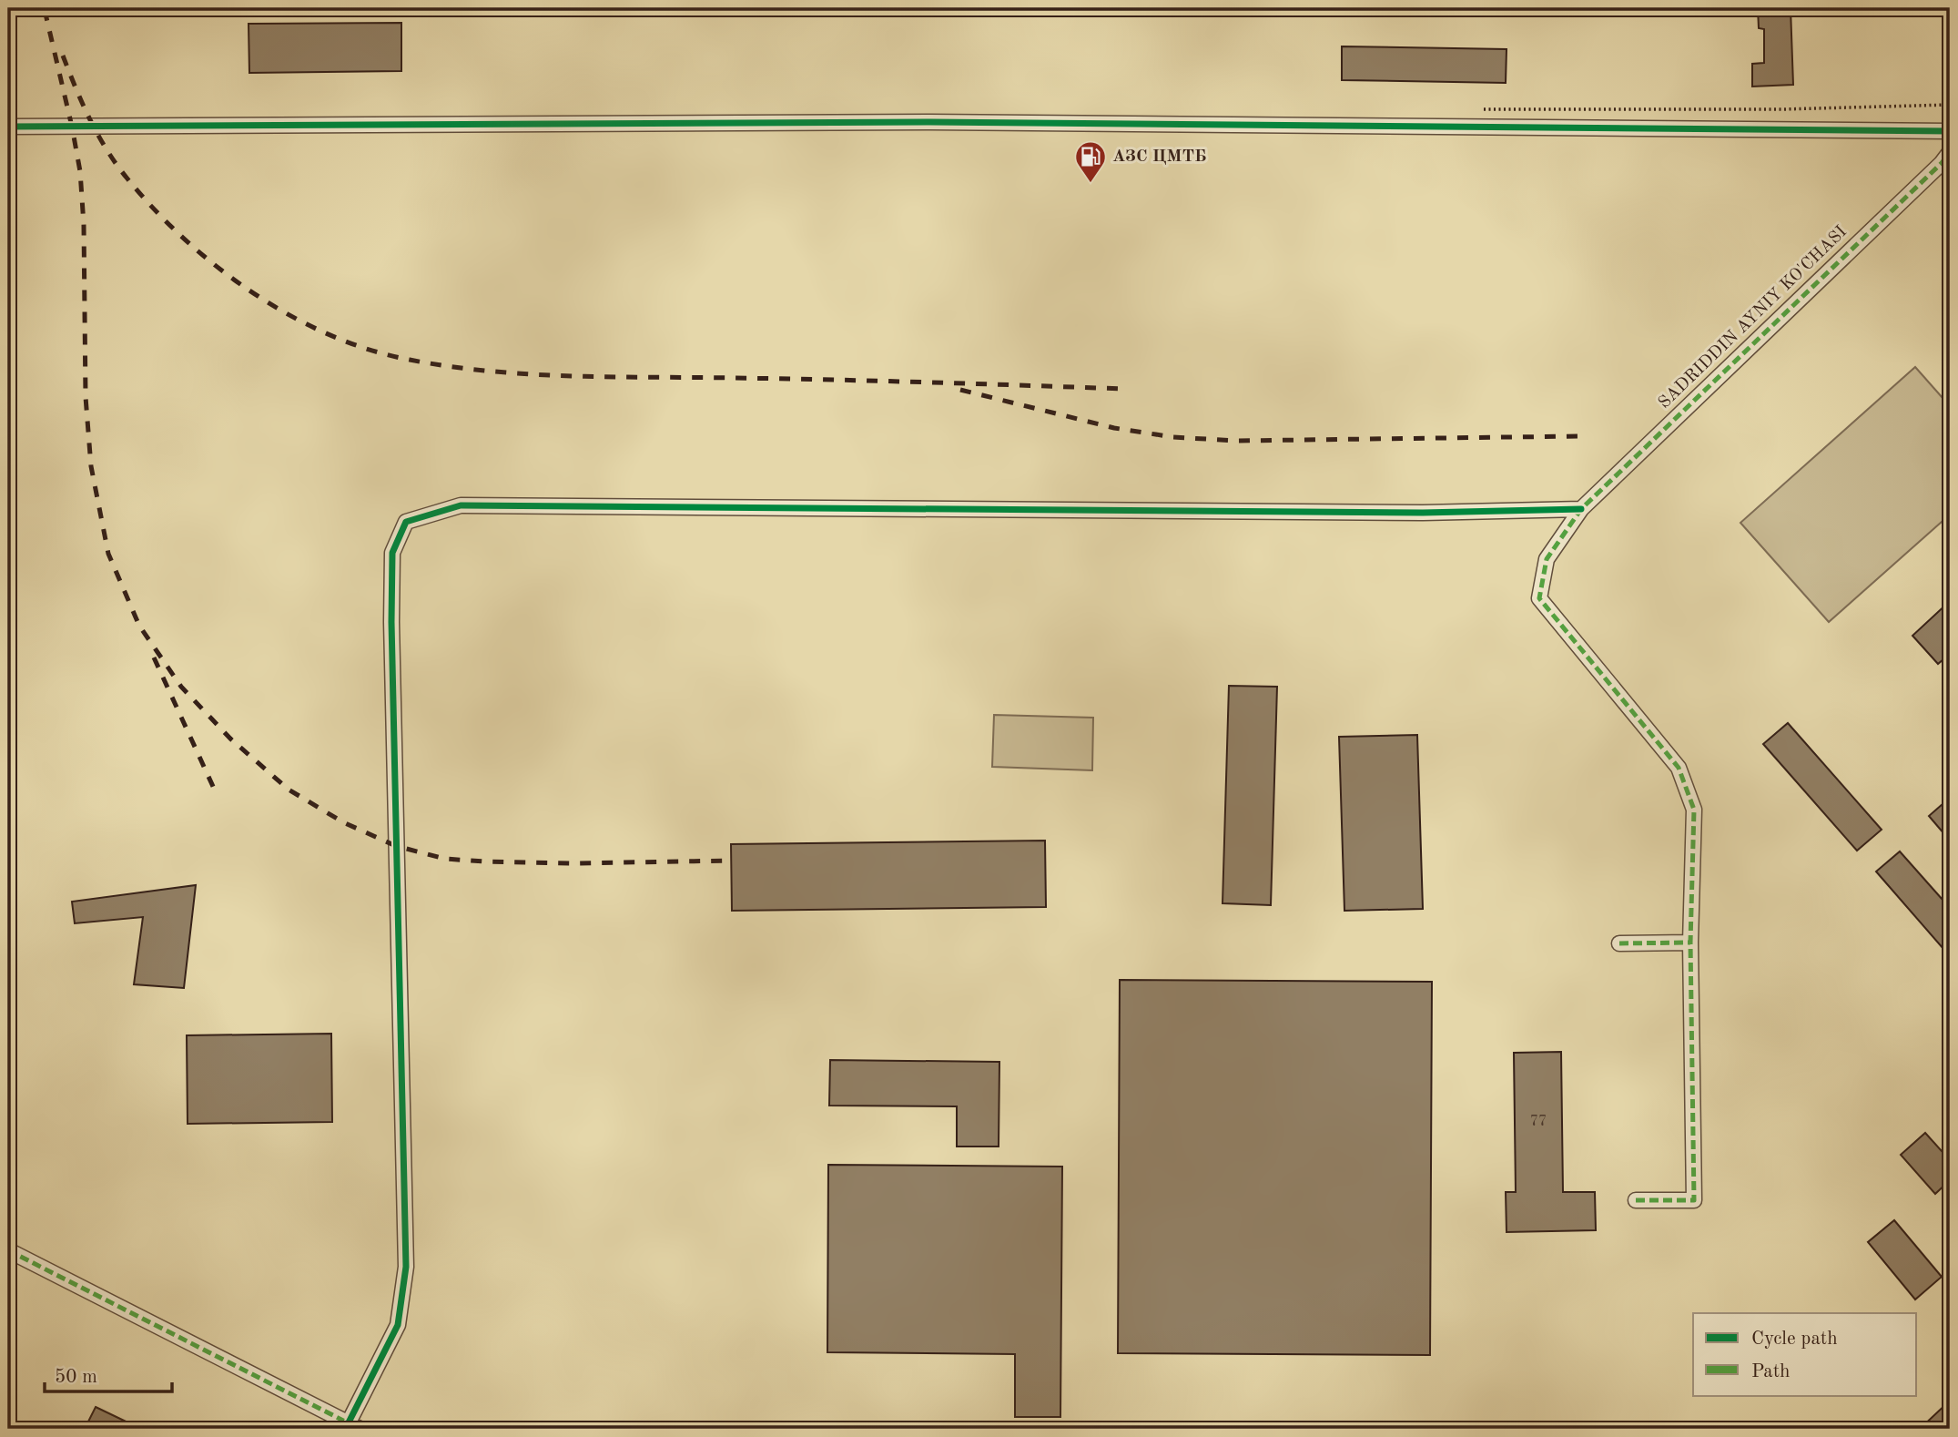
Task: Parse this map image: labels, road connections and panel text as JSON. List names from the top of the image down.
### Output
{
  "streets": {
    "street": ["SADRIDDIN AYNIY KO'CHASI"]
  },
  "places": {
    "fuel station": ["АЗС ЦМТБ"]
  },
  "house_numbers": ["77"],
  "legend": ["Cycle path", "Path"],
  "scale_bar": "50 m"
}
